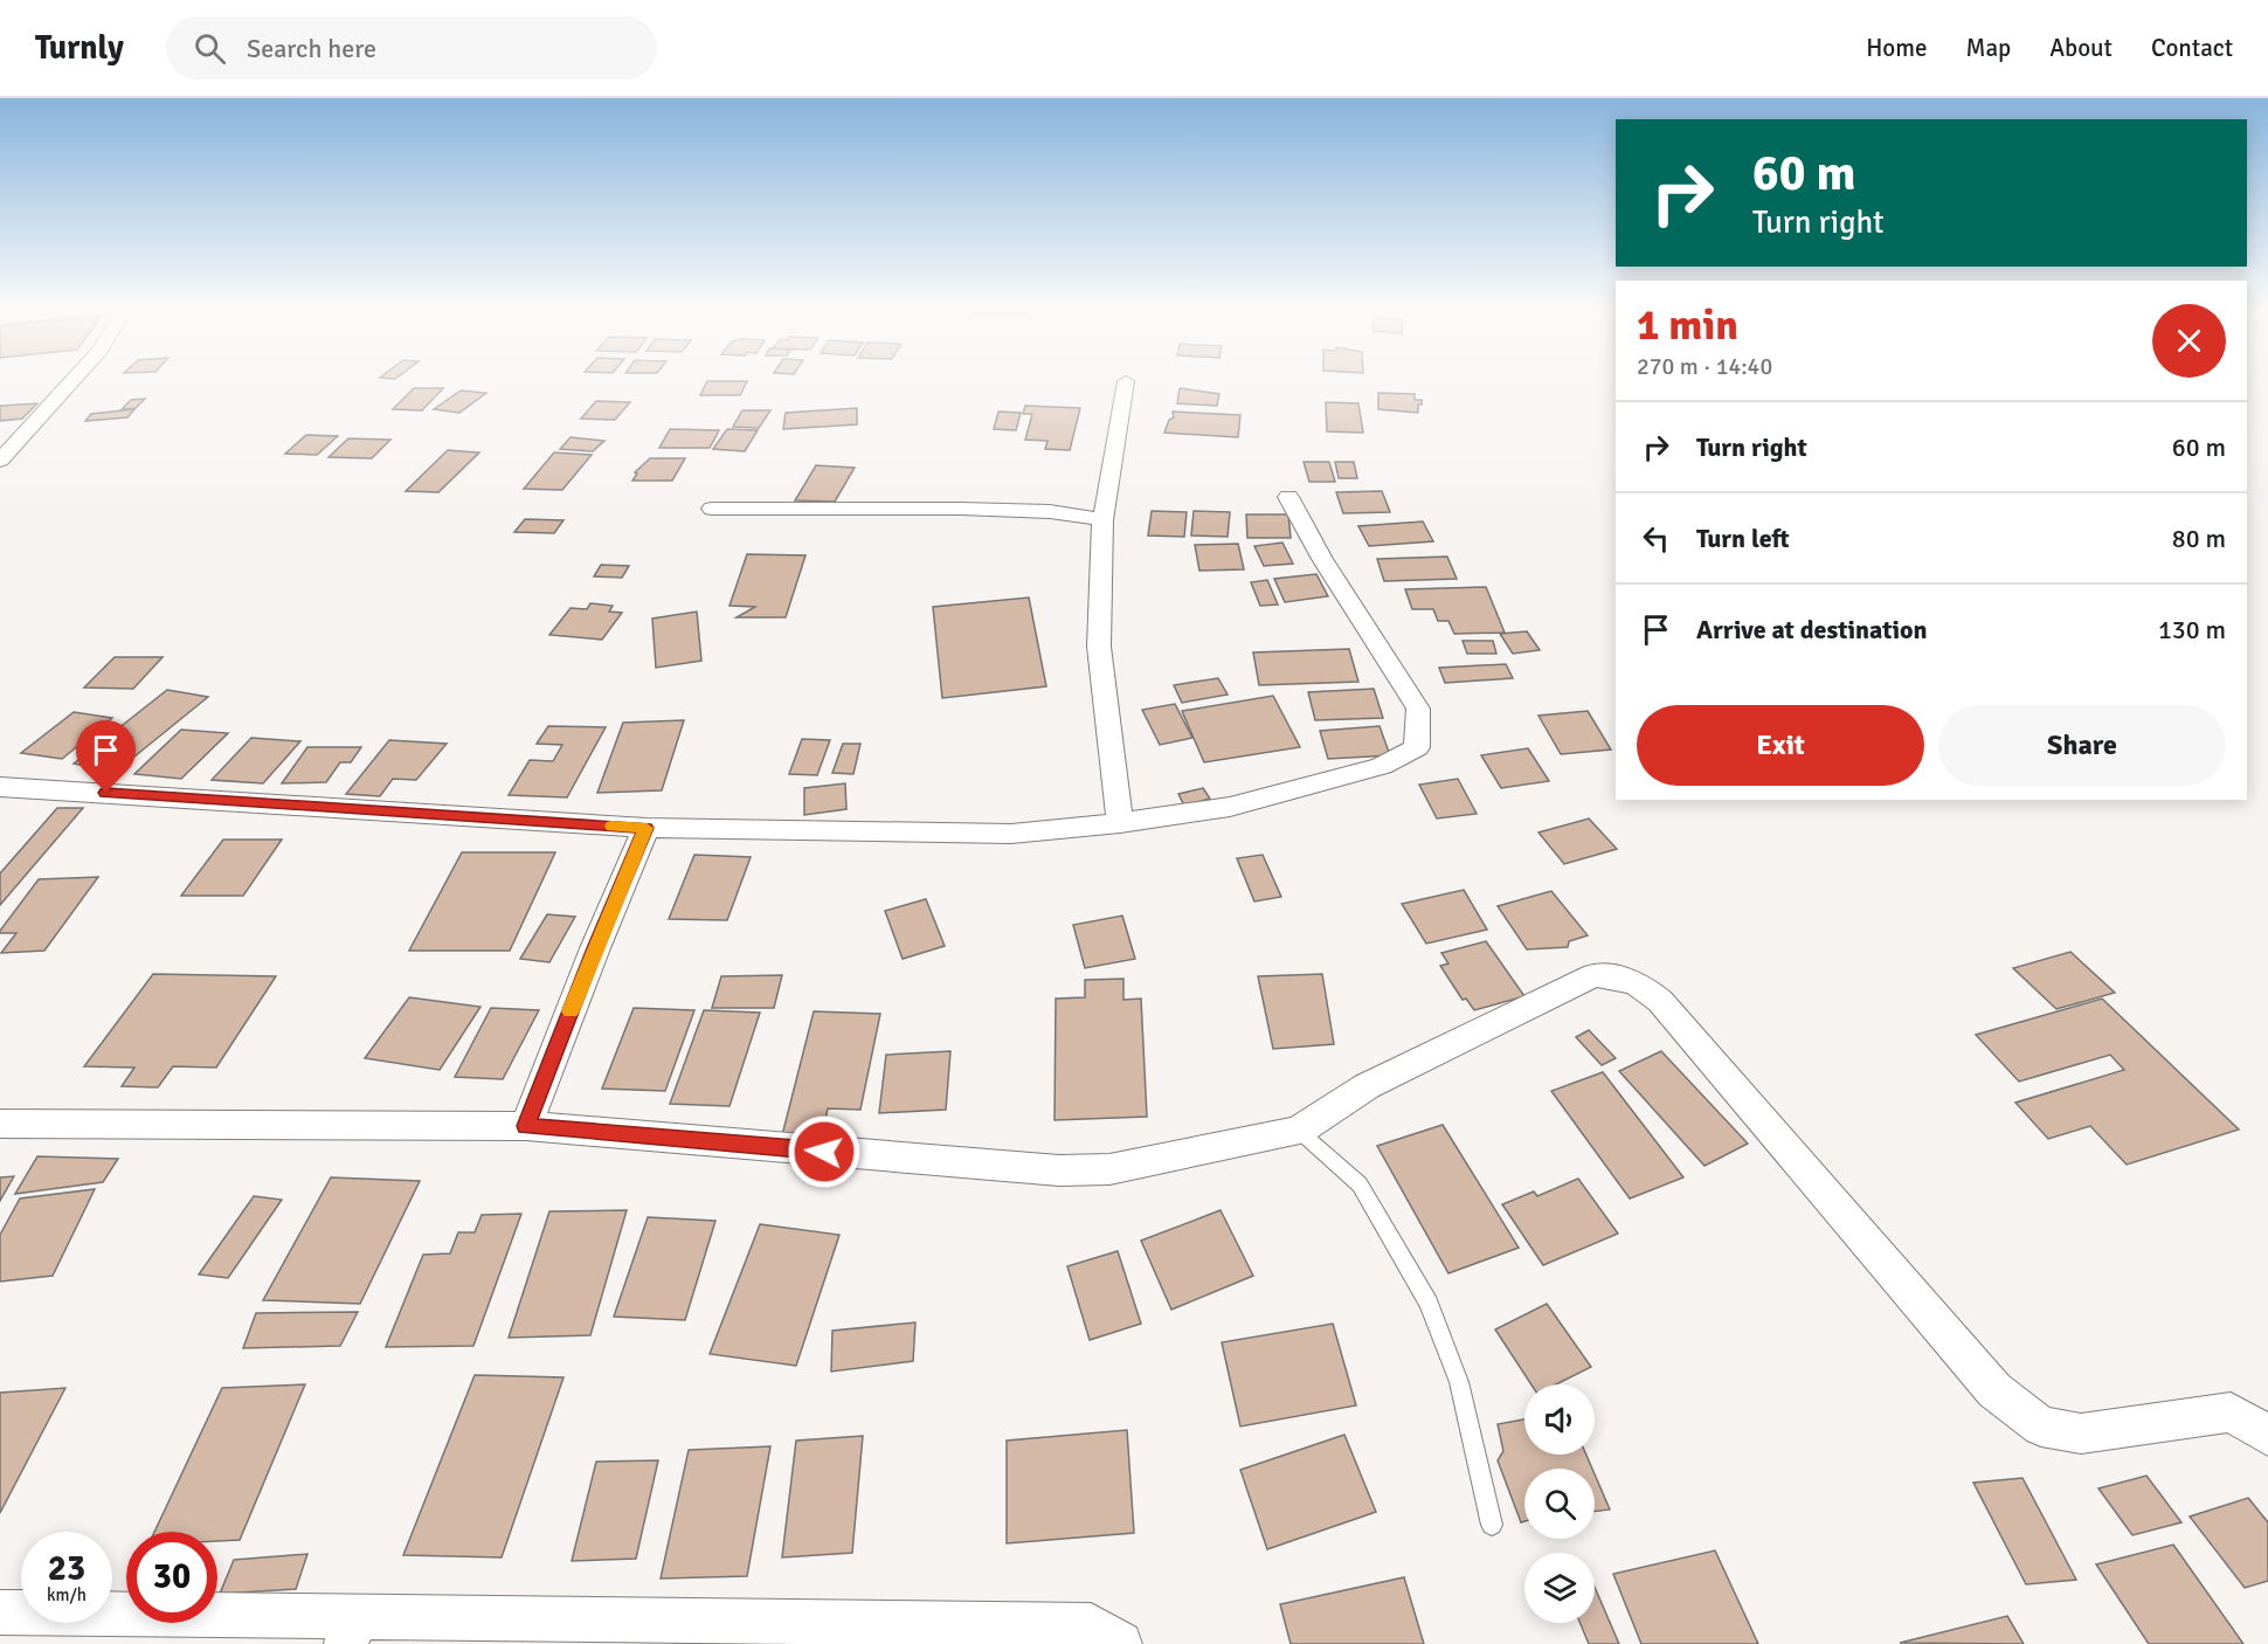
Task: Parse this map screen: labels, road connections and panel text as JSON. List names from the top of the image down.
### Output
{
  "page": {
    "header": "Turnly",
    "search": "Search here",
    "nav": [
      "Home",
      "Map",
      "About",
      "Contact"
    ],
    "turn": ["60 m", "Turn right"],
    "heading": ["1 min", "270 m · 14:40"],
    "list": [
      {
        "name": "Turn right",
        "value": "60 m"
      },
      {
        "name": "Turn left",
        "value": "80 m"
      },
      {
        "name": "Arrive at destination",
        "value": "130 m"
      }
    ],
    "buttons": ["Exit", "Share"],
    "speed": "23 km/h",
    "limit": "30"
  }
}
